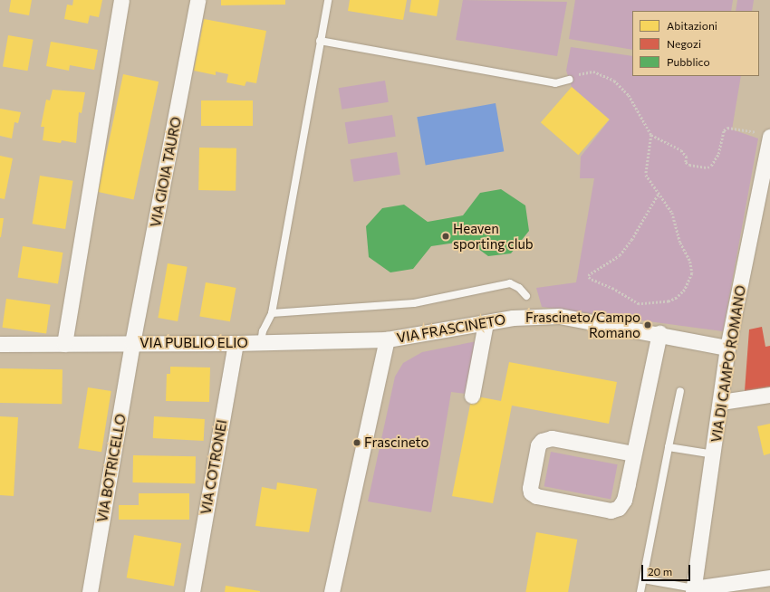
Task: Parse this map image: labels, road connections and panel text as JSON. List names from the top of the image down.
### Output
{
  "streets": {
    "street": [
      "VIA GIOIA TAURO",
      "VIA FRASCINETO",
      "VIA PUBLIO ELIO",
      "VIA DI CAMPO ROMANO",
      "VIA COTRONEI",
      "VIA BOTRICELLO"
    ]
  },
  "crossings": [
    ["VIA GIOIA TAURO", "VIA PUBLIO ELIO"],
    ["VIA GIOIA TAURO", "VIA BOTRICELLO"],
    ["VIA FRASCINETO", "VIA PUBLIO ELIO"],
    ["VIA FRASCINETO", "VIA DI CAMPO ROMANO"],
    ["VIA PUBLIO ELIO", "VIA COTRONEI"],
    ["VIA PUBLIO ELIO", "VIA BOTRICELLO"]
  ],
  "places": ["Heaven sporting club", "Frascineto/Campo Romano", "Frascineto"],
  "legend": ["Abitazioni", "Negozi", "Pubblico"],
  "scale_bar": "20 m"
}
